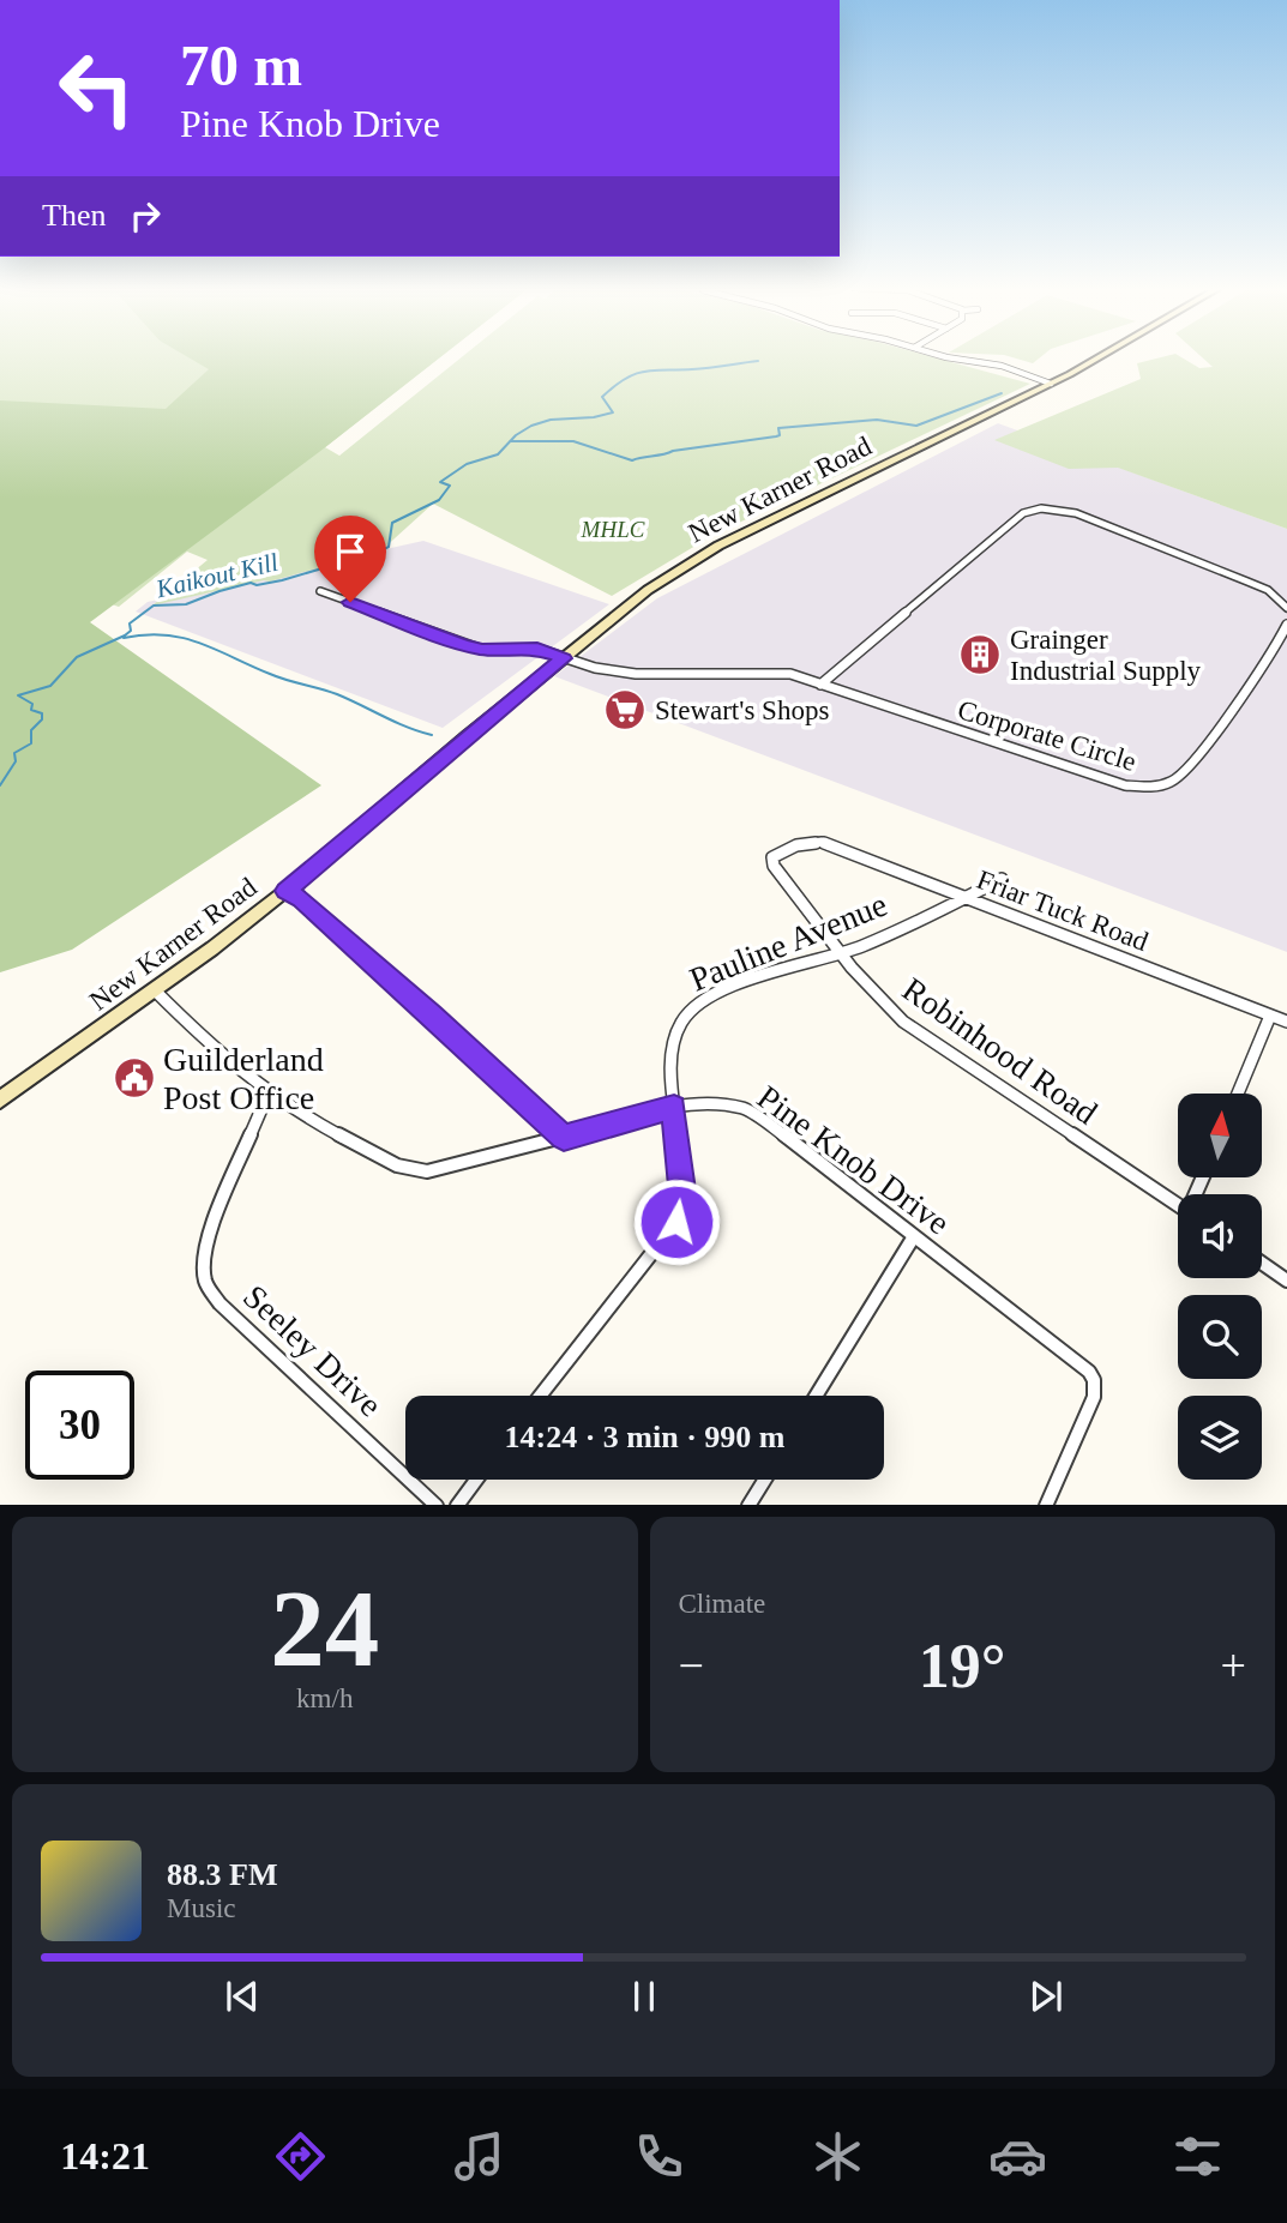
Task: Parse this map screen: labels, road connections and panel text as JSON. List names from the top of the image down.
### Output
{
  "streets": {
    "main road": ["New Karner Road"],
    "street": [
      "Corporate Circle",
      "Friar Tuck Road",
      "Pauline Avenue",
      "Robinhood Road",
      "Pine Knob Drive",
      "Seeley Drive"
    ]
  },
  "crossings": [
    ["New Karner Road", "Corporate Circle"],
    ["New Karner Road", "Pine Knob Drive"],
    ["Friar Tuck Road", "Pauline Avenue"],
    ["Friar Tuck Road", "Robinhood Road"],
    ["Pauline Avenue", "Robinhood Road"],
    ["Pauline Avenue", "Pine Knob Drive"],
    ["Pine Knob Drive", "Seeley Drive"]
  ],
  "water": ["Kaikout Kill"],
  "parks": ["MHLC"],
  "places": {
    "building": ["Grainger Industrial Supply"],
    "supermarket": ["Stewart's Shops"],
    "public building": ["Guilderland Post Office"]
  },
  "north": "top",
  "page": {
    "turn": ["70 m", "Pine Knob Drive"],
    "then": "Then",
    "limit": "30",
    "trip": "14:24 · 3 min · 990 m",
    "tile": [
      ["24", "km/h"],
      "Climate"
    ],
    "heat": ["−", "19°", "+"],
    "song": ["88.3 FM", "Music"],
    "tabs": "14:21"
  }
}
